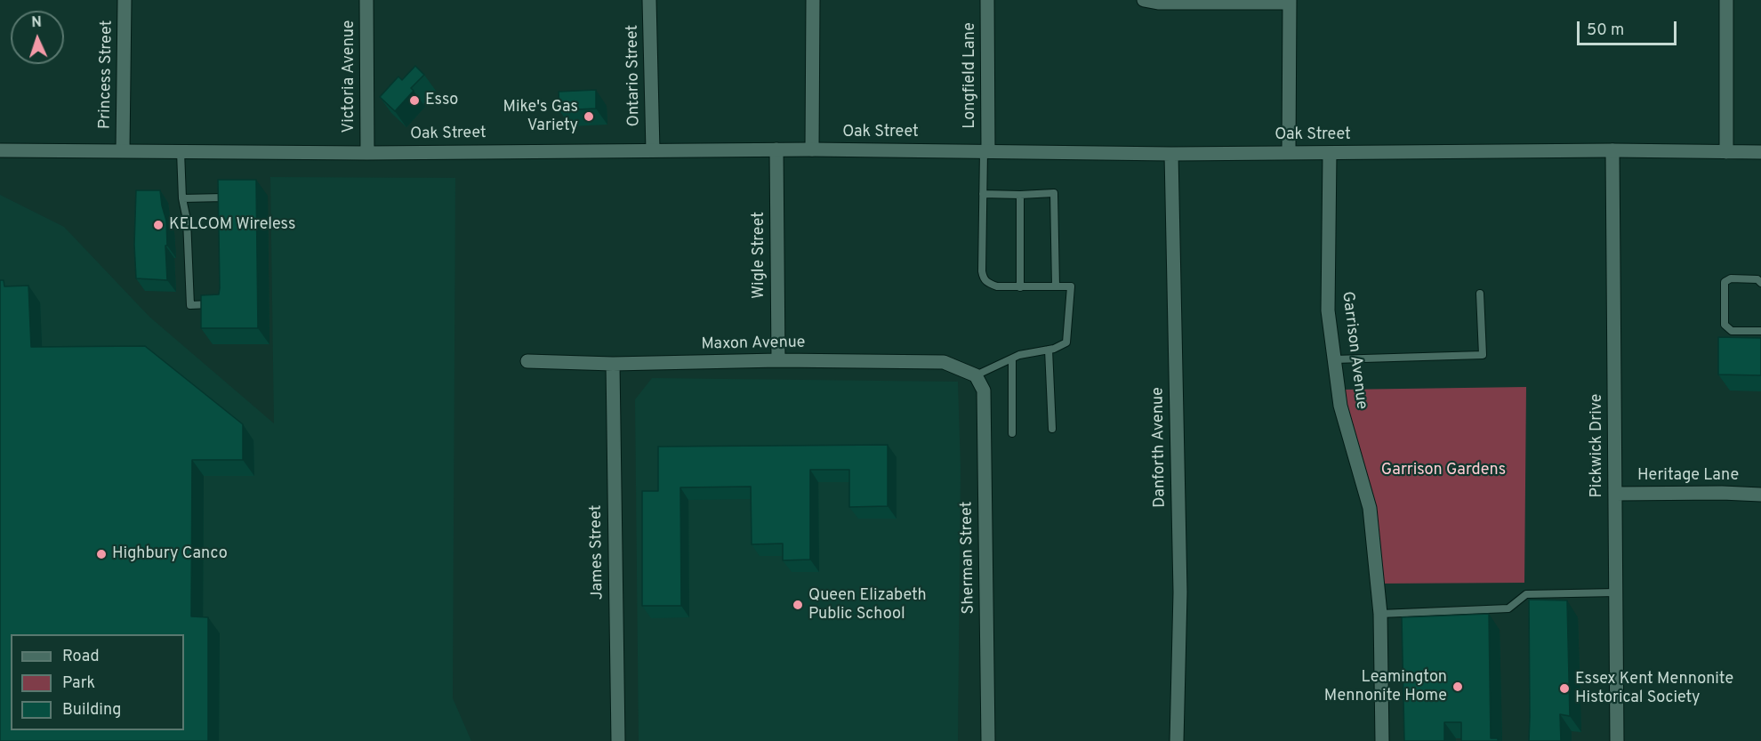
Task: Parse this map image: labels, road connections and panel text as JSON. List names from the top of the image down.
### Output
{
  "streets": {
    "street": [
      "Princess Street",
      "Ontario Street",
      "Longfield Lane",
      "Victoria Avenue",
      "Oak Street",
      "Wigle Street",
      "Maxon Avenue",
      "Garrison Avenue",
      "Pickwick Drive",
      "Danforth Avenue",
      "Heritage Lane",
      "James Street",
      "Sherman Street"
    ]
  },
  "crossings": [
    ["Princess Street", "Oak Street"],
    ["Ontario Street", "Oak Street"],
    ["Longfield Lane", "Oak Street"],
    ["Victoria Avenue", "Oak Street"],
    ["Oak Street", "Wigle Street"],
    ["Oak Street", "Garrison Avenue"],
    ["Oak Street", "Pickwick Drive"],
    ["Oak Street", "Danforth Avenue"],
    ["Wigle Street", "Maxon Avenue"],
    ["Maxon Avenue", "James Street"],
    ["Maxon Avenue", "Sherman Street"],
    ["Pickwick Drive", "Heritage Lane"]
  ],
  "parks": ["Garrison Gardens"],
  "places": [
    "Esso",
    "Mike's Gas Variety",
    "KELCOM Wireless",
    "Highbury Canco",
    "Queen Elizabeth Public School",
    "Leamington Mennonite Home",
    "Essex Kent Mennonite Historical Society"
  ],
  "legend": ["Road", "Park", "Building"],
  "scale_bar": "50 m",
  "north": "top"
}
